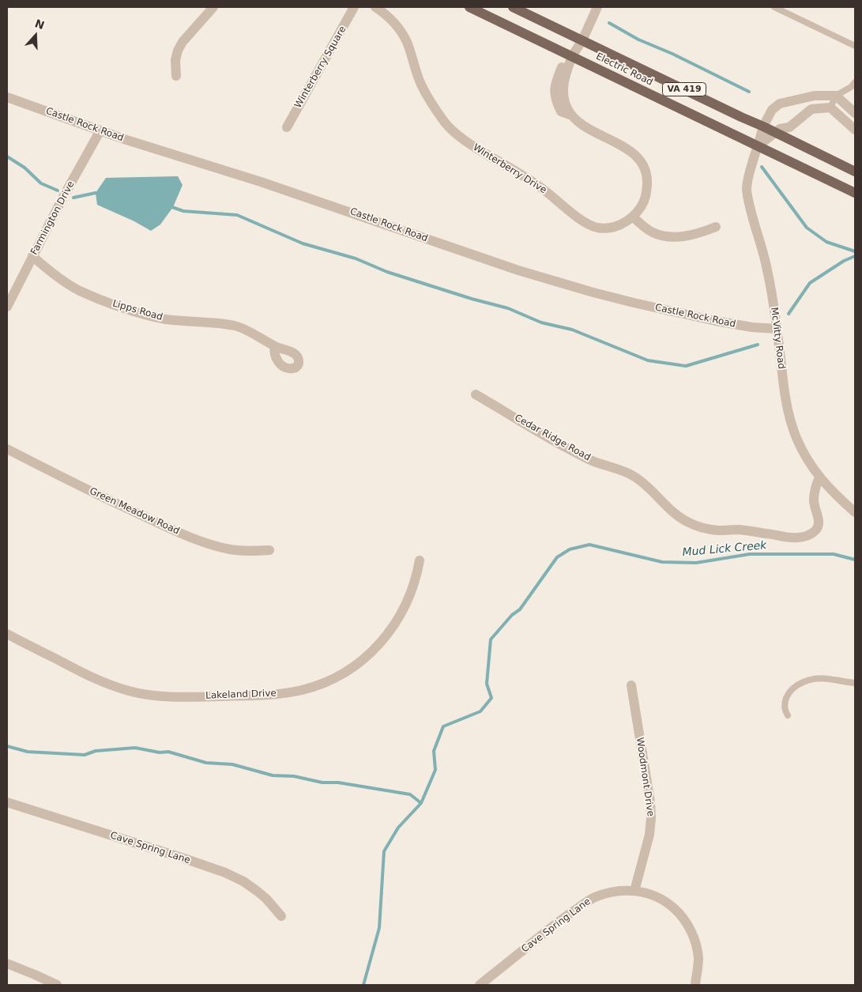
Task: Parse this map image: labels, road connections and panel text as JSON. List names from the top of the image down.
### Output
{
  "streets": {
    "main road": ["Electric Road", "VA 419"],
    "street": [
      "Winterberry Square",
      "Castle Rock Road",
      "Winterberry Drive",
      "Farmington Drive",
      "Lipps Road",
      "McVitty Road",
      "Cedar Ridge Road",
      "Green Meadow Road",
      "Lakeland Drive",
      "Woodmont Drive",
      "Cave Spring Lane"
    ]
  },
  "crossings": [
    ["Electric Road", "Winterberry Drive"],
    ["Electric Road", "McVitty Road"],
    ["Castle Rock Road", "Farmington Drive"],
    ["Castle Rock Road", "McVitty Road"],
    ["Farmington Drive", "Lipps Road"],
    ["McVitty Road", "Cedar Ridge Road"],
    ["Woodmont Drive", "Cave Spring Lane"]
  ],
  "water": ["Mud Lick Creek"],
  "north": "top"
}
